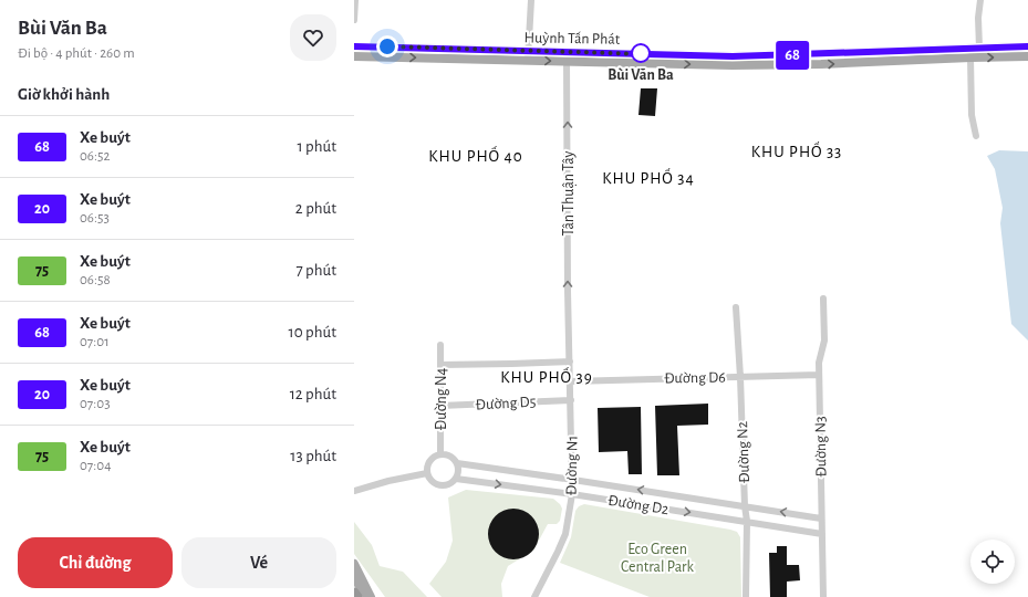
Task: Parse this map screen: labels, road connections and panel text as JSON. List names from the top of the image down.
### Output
{
  "streets": {
    "main road": ["Huỳnh Tấn Phát"],
    "street": [
      "Tân Thuận Tây",
      "Đường D6",
      "Đường N4",
      "Đường D5",
      "Đường N3",
      "Đường N2",
      "Đường N1",
      "Đường D2"
    ]
  },
  "crossings": [
    ["Huỳnh Tấn Phát", "Tân Thuận Tây"],
    ["Tân Thuận Tây", "Đường N1"],
    ["Đường D6", "Đường N3"],
    ["Đường D6", "Đường N2"],
    ["Đường D6", "Đường N1"],
    ["Đường N4", "Đường D5"],
    ["Đường N4", "Đường D2"],
    ["Đường D5", "Đường N1"],
    ["Đường N3", "Đường D2"],
    ["Đường N2", "Đường D2"],
    ["Đường N1", "Đường D2"]
  ],
  "one_way": ["Tân Thuận Tây"],
  "districts": [
    "KHU PHỐ 33",
    "KHU PHỐ 40",
    "KHU PHỐ 34",
    "KHU PHỐ 39"
  ],
  "parks": ["Eco Green Central Park"],
  "places": ["Bùi Văn Ba"],
  "lines": ["bus line 68"],
  "page": {
    "heading": [
      ["Bùi Văn Ba", "Đi bộ · 4 phút · 260 m"],
      "Giờ khởi hành"
    ],
    "on_map": "68",
    "list": [
      {
        "mark": "68",
        "name": "Xe buýt",
        "note": "06:52",
        "value": "1 phút"
      },
      {
        "mark": "20",
        "name": "Xe buýt",
        "note": "06:53",
        "value": "2 phút"
      },
      {
        "mark": "75",
        "name": "Xe buýt",
        "note": "06:58",
        "value": "7 phút"
      },
      {
        "mark": "68",
        "name": "Xe buýt",
        "note": "07:01",
        "value": "10 phút"
      },
      {
        "mark": "20",
        "name": "Xe buýt",
        "note": "07:03",
        "value": "12 phút"
      },
      {
        "mark": "75",
        "name": "Xe buýt",
        "note": "07:04",
        "value": "13 phút"
      }
    ],
    "buttons": ["Chỉ đường", "Vé"]
  }
}
